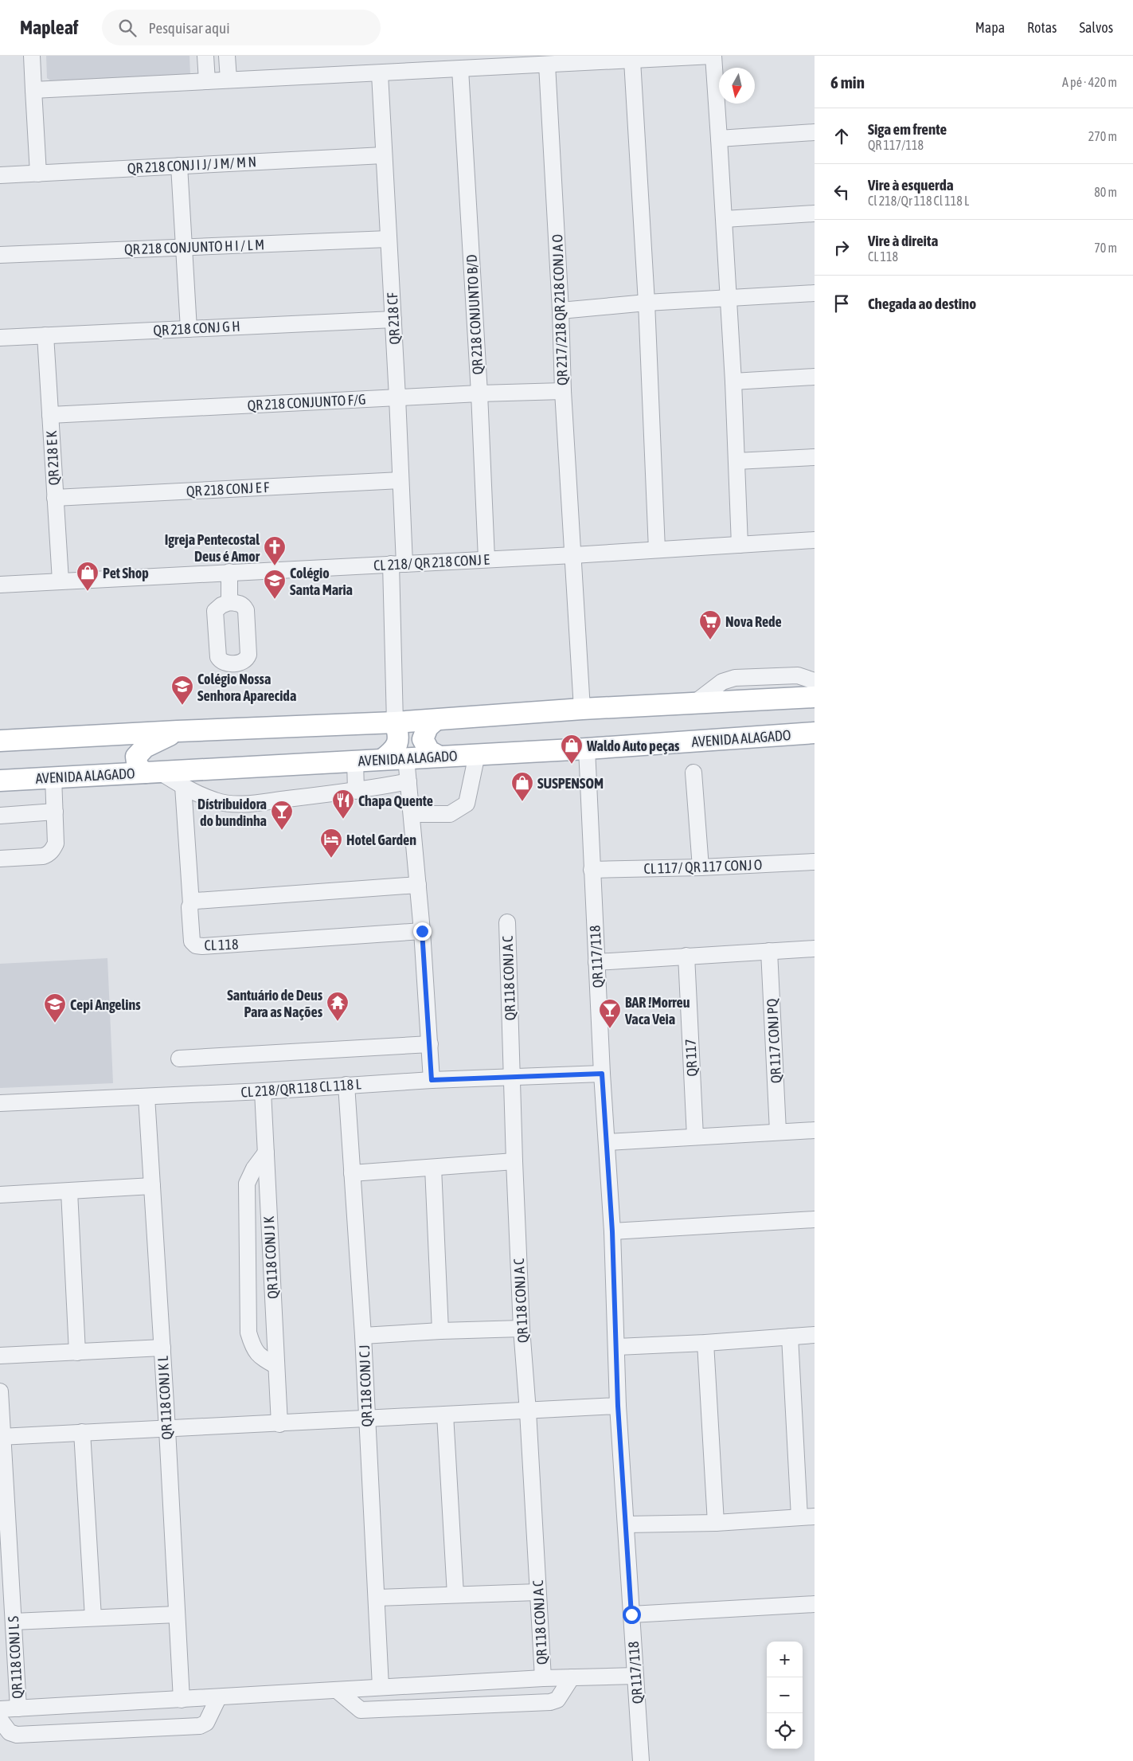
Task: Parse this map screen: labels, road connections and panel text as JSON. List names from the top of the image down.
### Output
{
  "streets": {
    "main road": ["AVENIDA ALAGADO"],
    "street": [
      "QR 218 CONJ I J/ J M/ M N",
      "QR 218 CONJUNTO H I / L M",
      "QR 217/218 QR 218 CONJ A O",
      "QR 218 CONJUNTO B/D",
      "QR 218 CF",
      "QR 218 CONJ G H",
      "QR 218 CONJUNTO F/G",
      "QR 218 E K",
      "QR 218 CONJ E F",
      "CL 218/ QR 218 CONJ E",
      "CL 117/ QR 117 CONJ O",
      "CL 118",
      "QR 117/118",
      "QR 118 CONJ A C",
      "QR 117 CONJ PQ",
      "QR 117",
      "CL 218/QR 118 CL 118 L",
      "QR 118 CONJ J K",
      "QR 118 CONJ C J",
      "QR 118 CONJ K L",
      "QR 118 CONJ L S"
    ]
  },
  "crossings": [
    ["QR 218 CONJ I J/ J M/ M N", "QR 218 CF"],
    ["QR 218 CONJUNTO H I / L M", "QR 218 CF"],
    ["QR 217/218 QR 218 CONJ A O", "QR 218 CONJUNTO F/G"],
    ["QR 217/218 QR 218 CONJ A O", "CL 218/ QR 218 CONJ E"],
    ["QR 218 CONJUNTO B/D", "QR 218 CONJUNTO F/G"],
    ["QR 218 CONJUNTO B/D", "CL 218/ QR 218 CONJ E"],
    ["QR 218 CF", "QR 218 CONJ G H"],
    ["QR 218 CF", "QR 218 CONJUNTO F/G"],
    ["QR 218 CF", "QR 218 CONJ E F"],
    ["QR 218 CF", "CL 218/ QR 218 CONJ E"],
    ["QR 218 CONJ G H", "QR 218 E K"],
    ["QR 218 CONJUNTO F/G", "QR 218 E K"],
    ["QR 218 E K", "QR 218 CONJ E F"],
    ["QR 218 E K", "CL 218/ QR 218 CONJ E"],
    ["AVENIDA ALAGADO", "QR 117/118"],
    ["CL 117/ QR 117 CONJ O", "QR 117/118"],
    ["QR 117/118", "CL 218/QR 118 CL 118 L"],
    ["QR 118 CONJ A C", "CL 218/QR 118 CL 118 L"],
    ["CL 218/QR 118 CL 118 L", "QR 118 CONJ J K"],
    ["CL 218/QR 118 CL 118 L", "QR 118 CONJ C J"],
    ["CL 218/QR 118 CL 118 L", "QR 118 CONJ K L"]
  ],
  "places": {
    "church": ["Igreja Pentecostal Deus é Amor"],
    "shop": ["Pet Shop", "Waldo Auto peças", "SUSPENSOM"],
    "school or university": ["Colégio Santa Maria", "Colégio Nossa Senhora Aparecida", "Cepi Angelins"],
    "supermarket": ["Nova Rede"],
    "restaurant": ["Chapa Quente"],
    "bar": ["Dístribuidora do bundinha", "BAR !Morreu Vaca Veia"],
    "hotel": ["Hotel Garden"],
    "temple": ["Santuário de Deus Para as Nações"]
  },
  "north": "bottom",
  "page": {
    "header": "Mapleaf",
    "search": "Pesquisar aqui",
    "nav": ["Mapa", "Rotas", "Salvos"],
    "heading": ["6 min", "A pé · 420 m"],
    "list": [
      ["Siga em frente", "QR 117/118", "270 m"],
      ["Vire à esquerda", "Cl 218/Qr 118 Cl 118 L", "80 m"],
      ["Vire à direita", "CL 118", "70 m"],
      "Chegada ao destino"
    ],
    "map_buttons": ["+", "−"]
  }
}
